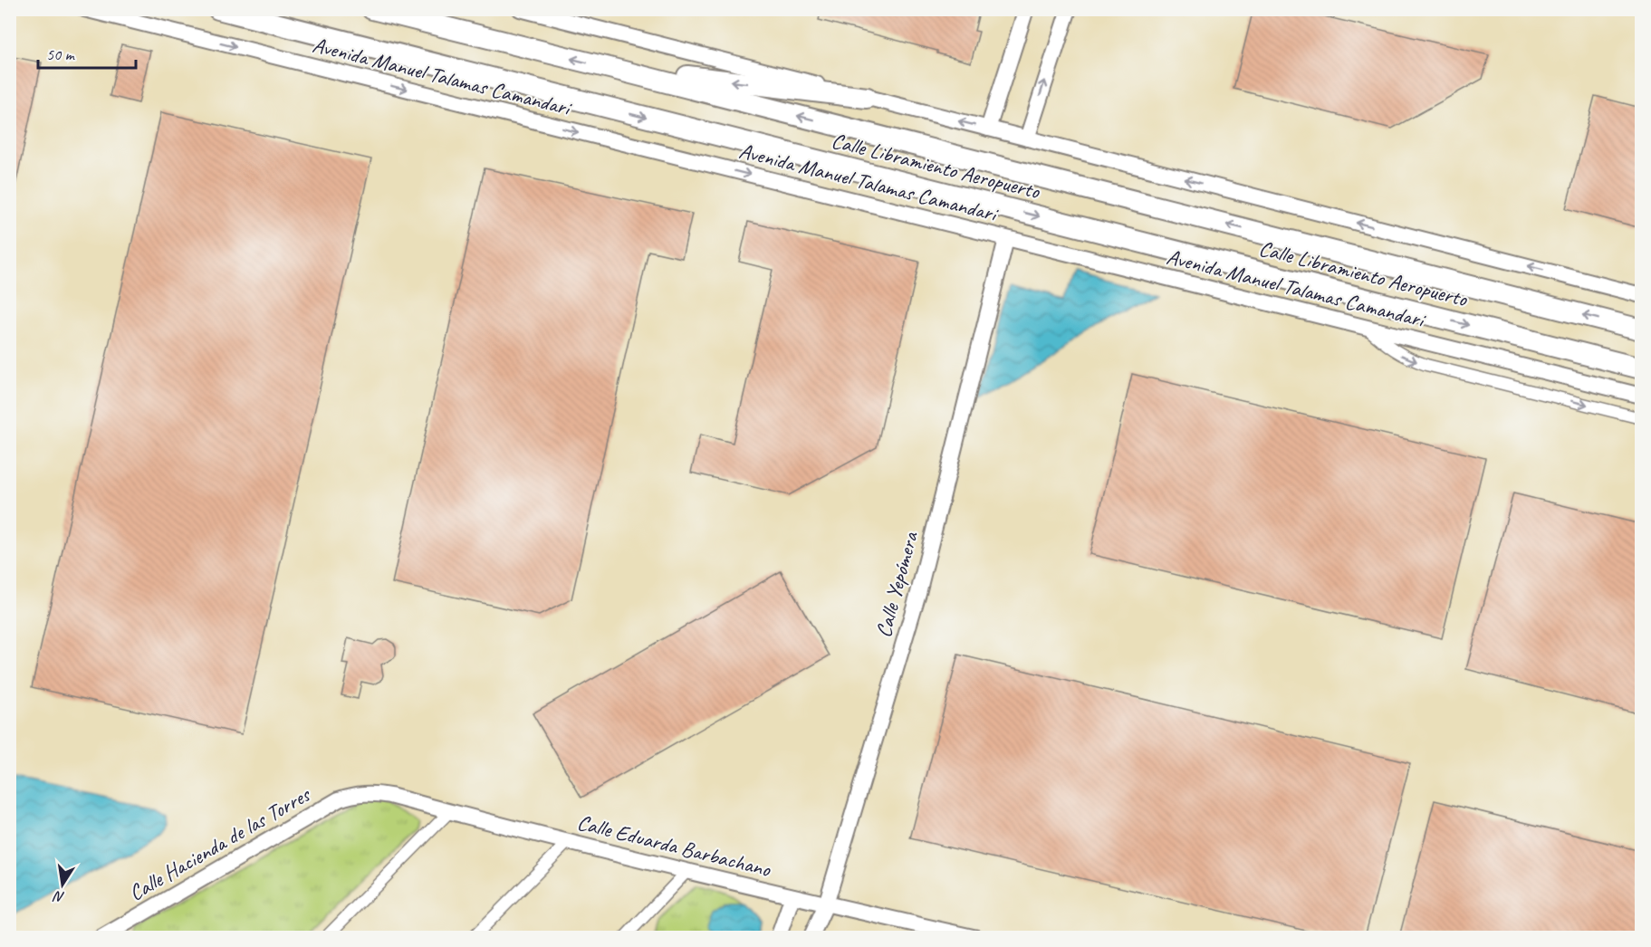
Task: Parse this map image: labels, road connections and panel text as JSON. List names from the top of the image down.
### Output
{
  "streets": {
    "highway": ["Calle Libramiento Aeropuerto"],
    "main road": [
      "Avenida Manuel Talamas Camandari",
      "Calle Yepómera",
      "Calle Hacienda de las Torres",
      "Calle Eduarda Barbachano"
    ]
  },
  "crossings": [
    ["Avenida Manuel Talamas Camandari", "Calle Yepómera"],
    ["Calle Yepómera", "Calle Eduarda Barbachano"],
    ["Calle Hacienda de las Torres", "Calle Eduarda Barbachano"]
  ],
  "scale_bar": "50 m",
  "north": "bottom"
}
